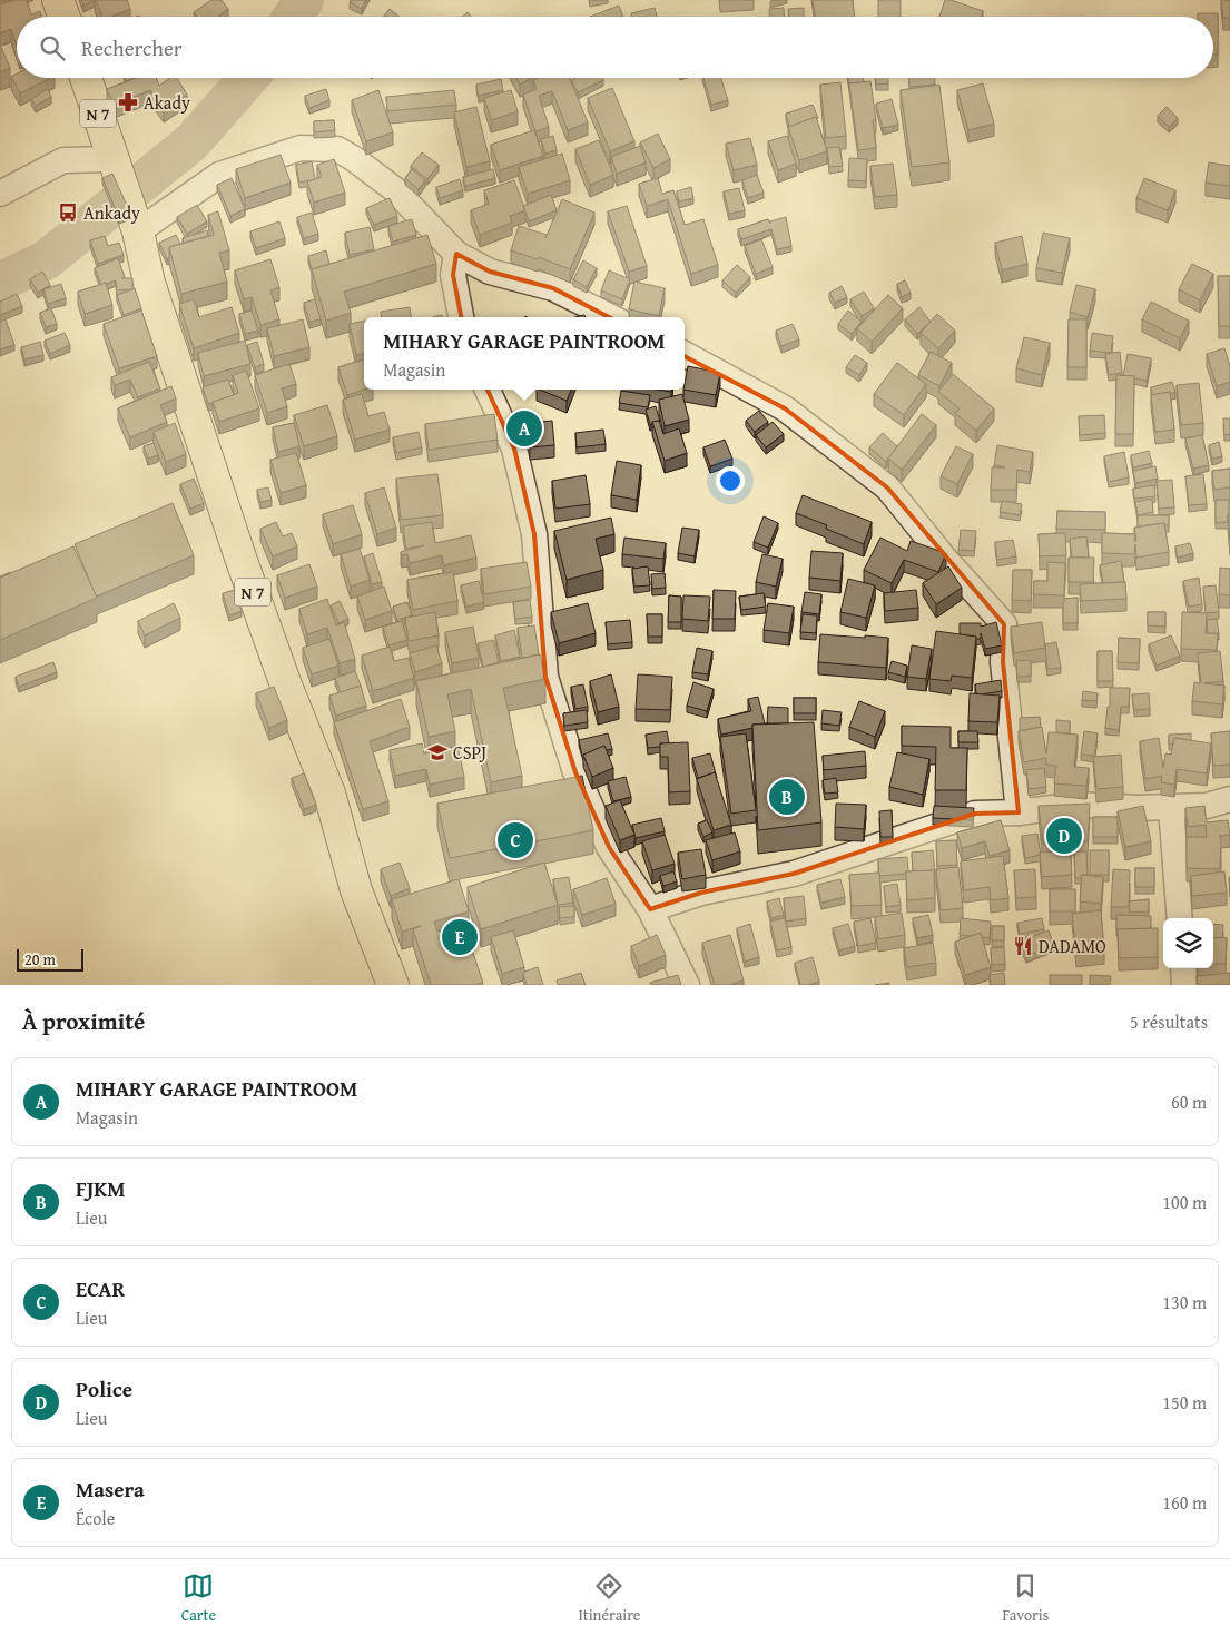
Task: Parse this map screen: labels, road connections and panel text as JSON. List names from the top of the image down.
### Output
{
  "streets": {
    "main road": ["N 7"]
  },
  "places": {
    "pharmacy": ["Akady"],
    "bus stop": ["Ankady"],
    "school or university": ["CSPJ"],
    "restaurant": ["DADAMO"]
  },
  "scale_bar": "20 m",
  "page": {
    "search": "Rechercher",
    "popup": ["MIHARY GARAGE PAINTROOM", "Magasin"],
    "pins": [
      "A",
      "B",
      "D",
      "C",
      "E"
    ],
    "scale": "20 m",
    "heading": ["À proximité", "5 résultats"],
    "list": [
      {
        "mark": "A",
        "name": "MIHARY GARAGE PAINTROOM",
        "note": "Magasin",
        "value": "60 m"
      },
      {
        "mark": "B",
        "name": "FJKM",
        "note": "Lieu",
        "value": "100 m"
      },
      {
        "mark": "C",
        "name": "ECAR",
        "note": "Lieu",
        "value": "130 m"
      },
      {
        "mark": "D",
        "name": "Police",
        "note": "Lieu",
        "value": "150 m"
      },
      {
        "mark": "E",
        "name": "Masera",
        "note": "École",
        "value": "160 m"
      }
    ],
    "nav": ["Carte", "Itinéraire", "Favoris"]
  }
}
